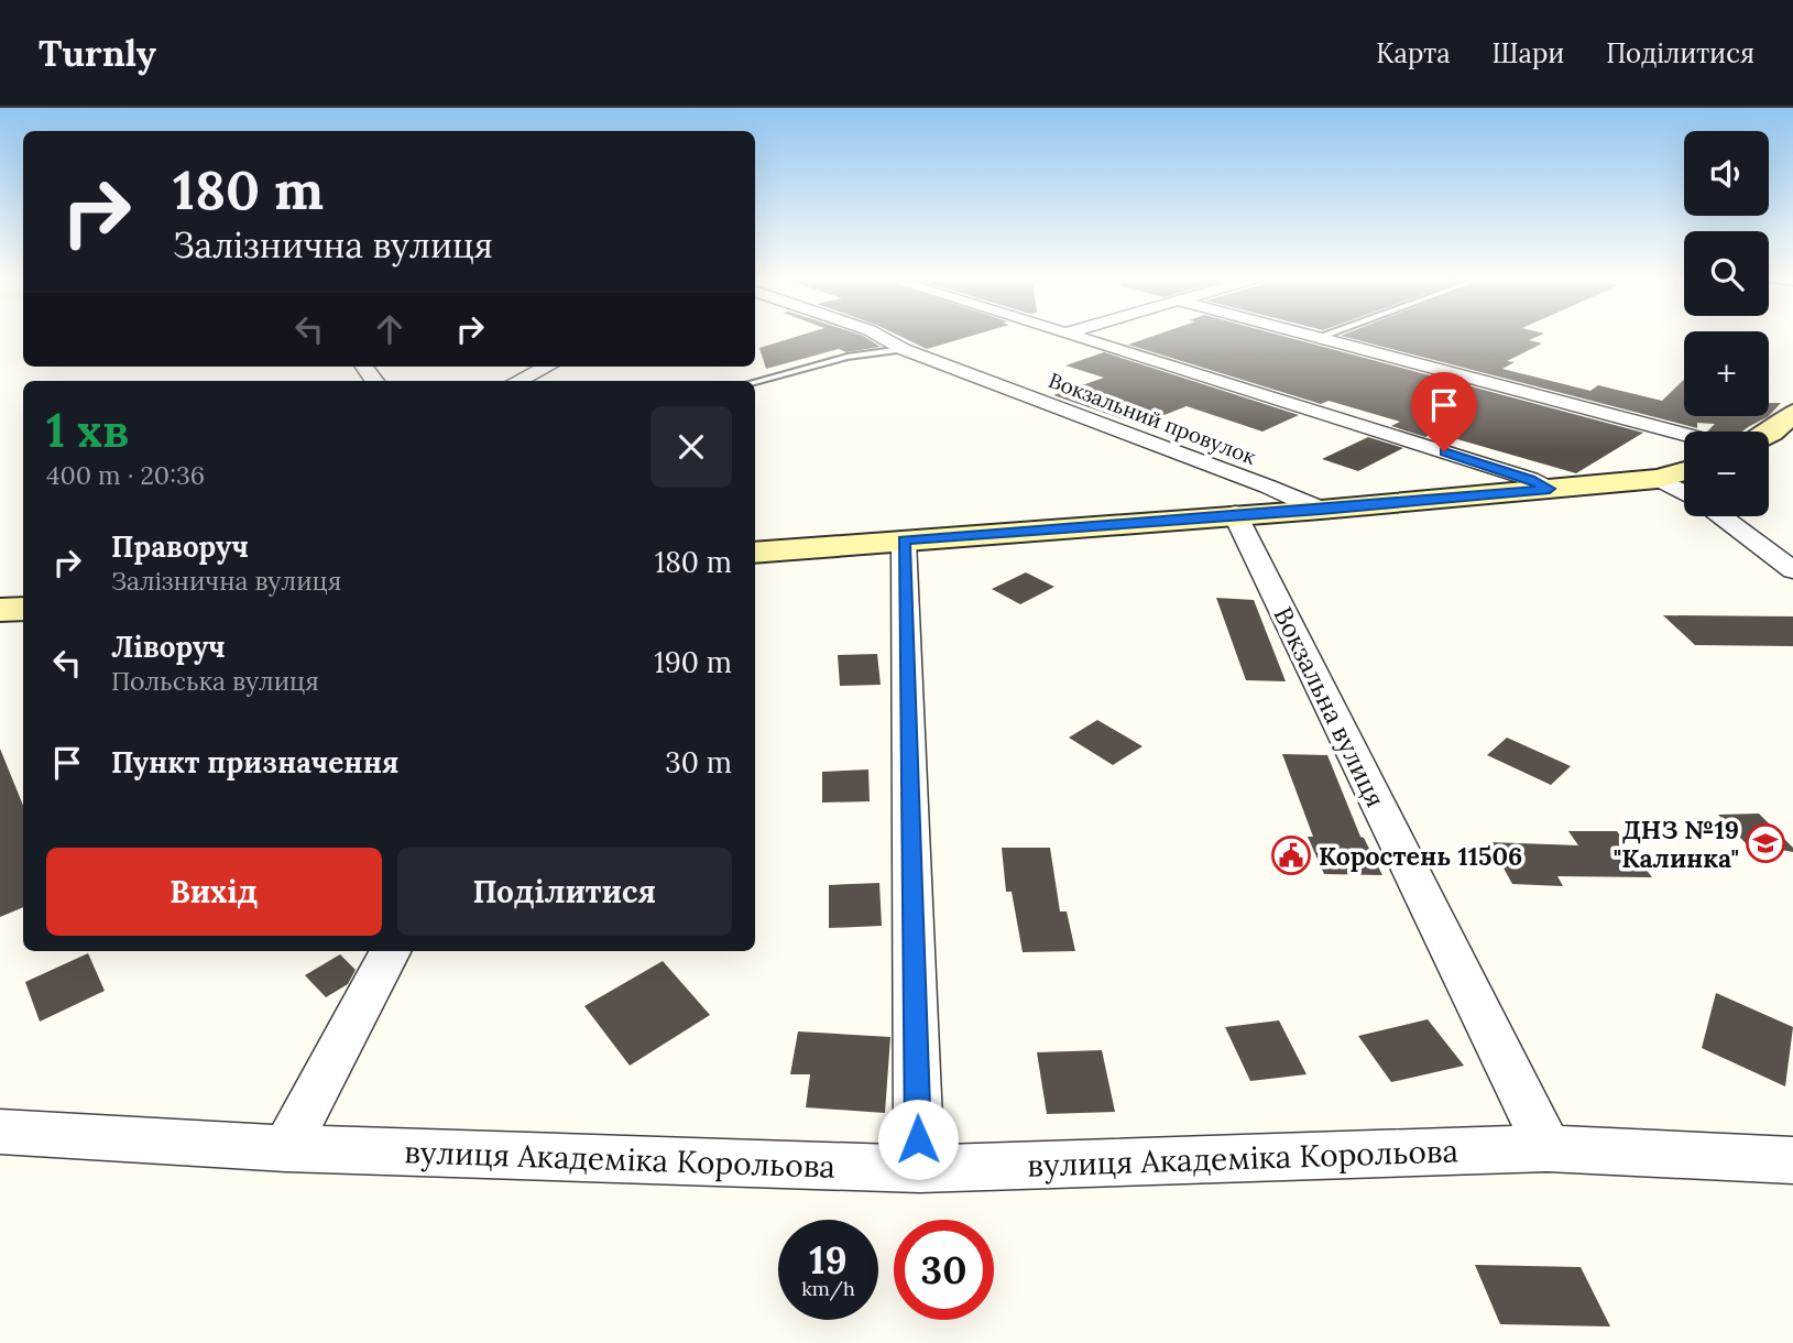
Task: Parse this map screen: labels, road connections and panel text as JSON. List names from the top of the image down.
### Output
{
  "streets": {
    "street": ["Вокзальний провулок", "Вокзальна вулиця", "вулиця Академіка Корольова"]
  },
  "crossings": [
    ["Вокзальна вулиця", "вулиця Академіка Корольова"]
  ],
  "places": {
    "school or university": ["ДНЗ №19 \"Калинка\""],
    "public building": ["Коростень 11506"]
  },
  "page": {
    "header": "Turnly",
    "nav": ["Карта", "Шари", "Поділитися"],
    "map_buttons": ["+", "−"],
    "turn": ["180 m", "Залізнична вулиця"],
    "heading": ["1 хв", "400 m · 20:36"],
    "list": [
      {
        "name": "Праворуч",
        "note": "Залізнична вулиця",
        "value": "180 m"
      },
      {
        "name": "Ліворуч",
        "note": "Польська вулиця",
        "value": "190 m"
      },
      {
        "name": "Пункт призначення",
        "value": "30 m"
      }
    ],
    "buttons": ["Вихід", "Поділитися"],
    "speed": "19 km/h",
    "limit": "30"
  }
}
